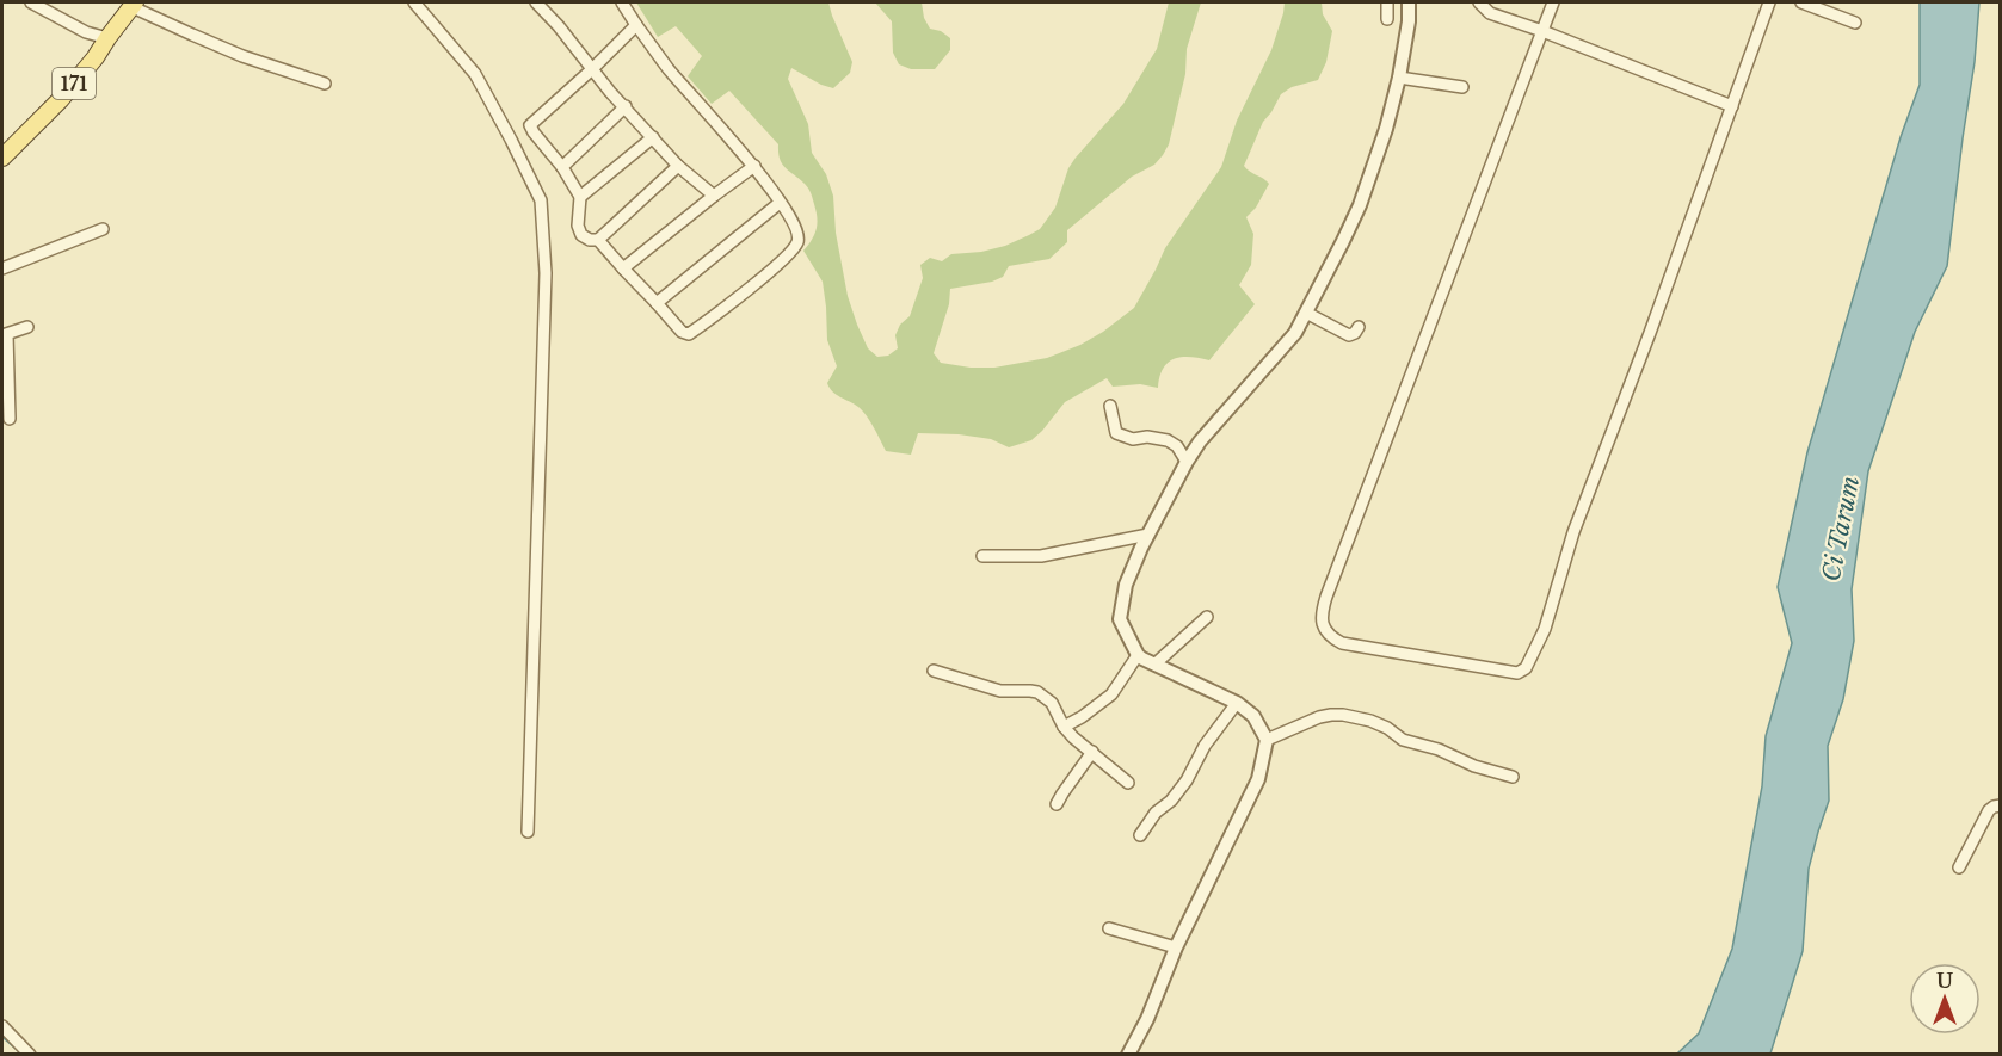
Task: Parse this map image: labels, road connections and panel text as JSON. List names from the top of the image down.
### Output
{
  "streets": {
    "main road": ["171"]
  },
  "water": ["Ci Tarum"],
  "north": "top"
}
